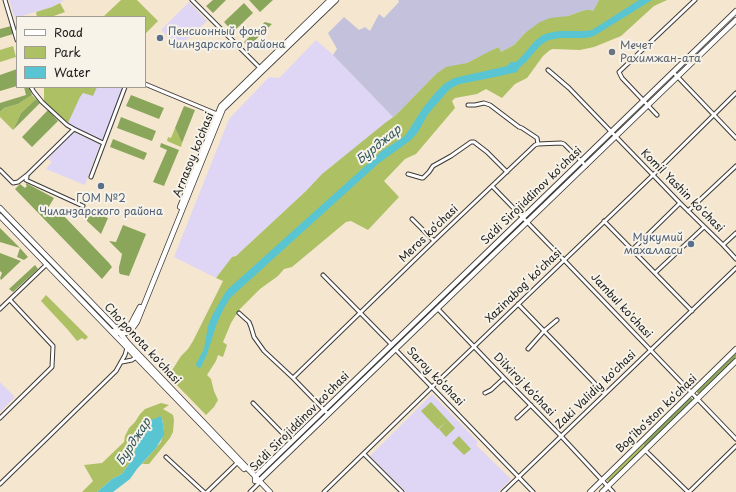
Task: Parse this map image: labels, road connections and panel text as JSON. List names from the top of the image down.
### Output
{
  "streets": {
    "street": [
      "Arnasoy ko'chasi",
      "Komil Yashin koʻchasi",
      "Sa'di Sirojiddinov ko'chasi",
      "Meros ko‘chasi",
      "Xazinabog‘ ko‘chasi",
      "Jambul ko'chasi",
      "Cho'ponota ko'chasi",
      "Saroy ko‘chasi",
      "Dilxiroj ko‘chasi",
      "Zaki Validiy ko'chasi",
      "Bogʻiboʻston koʻchasi"
    ]
  },
  "crossings": [
    ["Arnasoy ko'chasi", "Cho'ponota ko'chasi"],
    ["Komil Yashin koʻchasi", "Sa'di Sirojiddinov ko'chasi"],
    ["Komil Yashin koʻchasi", "Xazinabog‘ ko‘chasi"],
    ["Sa'di Sirojiddinov ko'chasi", "Jambul ko'chasi"],
    ["Sa'di Sirojiddinov ko'chasi", "Cho'ponota ko'chasi"],
    ["Sa'di Sirojiddinov ko'chasi", "Saroy ko‘chasi"],
    ["Sa'di Sirojiddinov ko'chasi", "Dilxiroj ko‘chasi"],
    ["Meros ko‘chasi", "Jambul ko'chasi"],
    ["Meros ko‘chasi", "Saroy ko‘chasi"],
    ["Xazinabog‘ ko‘chasi", "Jambul ko'chasi"],
    ["Xazinabog‘ ko‘chasi", "Saroy ko‘chasi"],
    ["Xazinabog‘ ko‘chasi", "Dilxiroj ko‘chasi"],
    ["Jambul ko'chasi", "Zaki Validiy ko'chasi"],
    ["Jambul ko'chasi", "Bogʻiboʻston koʻchasi"],
    ["Saroy ko‘chasi", "Zaki Validiy ko'chasi"],
    ["Dilxiroj ko‘chasi", "Zaki Validiy ko'chasi"],
    ["Dilxiroj ko‘chasi", "Bogʻiboʻston koʻchasi"]
  ],
  "water": ["Бурджар"],
  "places": [
    "Пенсионный фонд Чилнзарского района",
    "Мечет Рахимжан-ата",
    "ГОМ №2 Чиланзарского района",
    "Мукумий махалласи"
  ],
  "legend": ["Road", "Park", "Water"]
}
